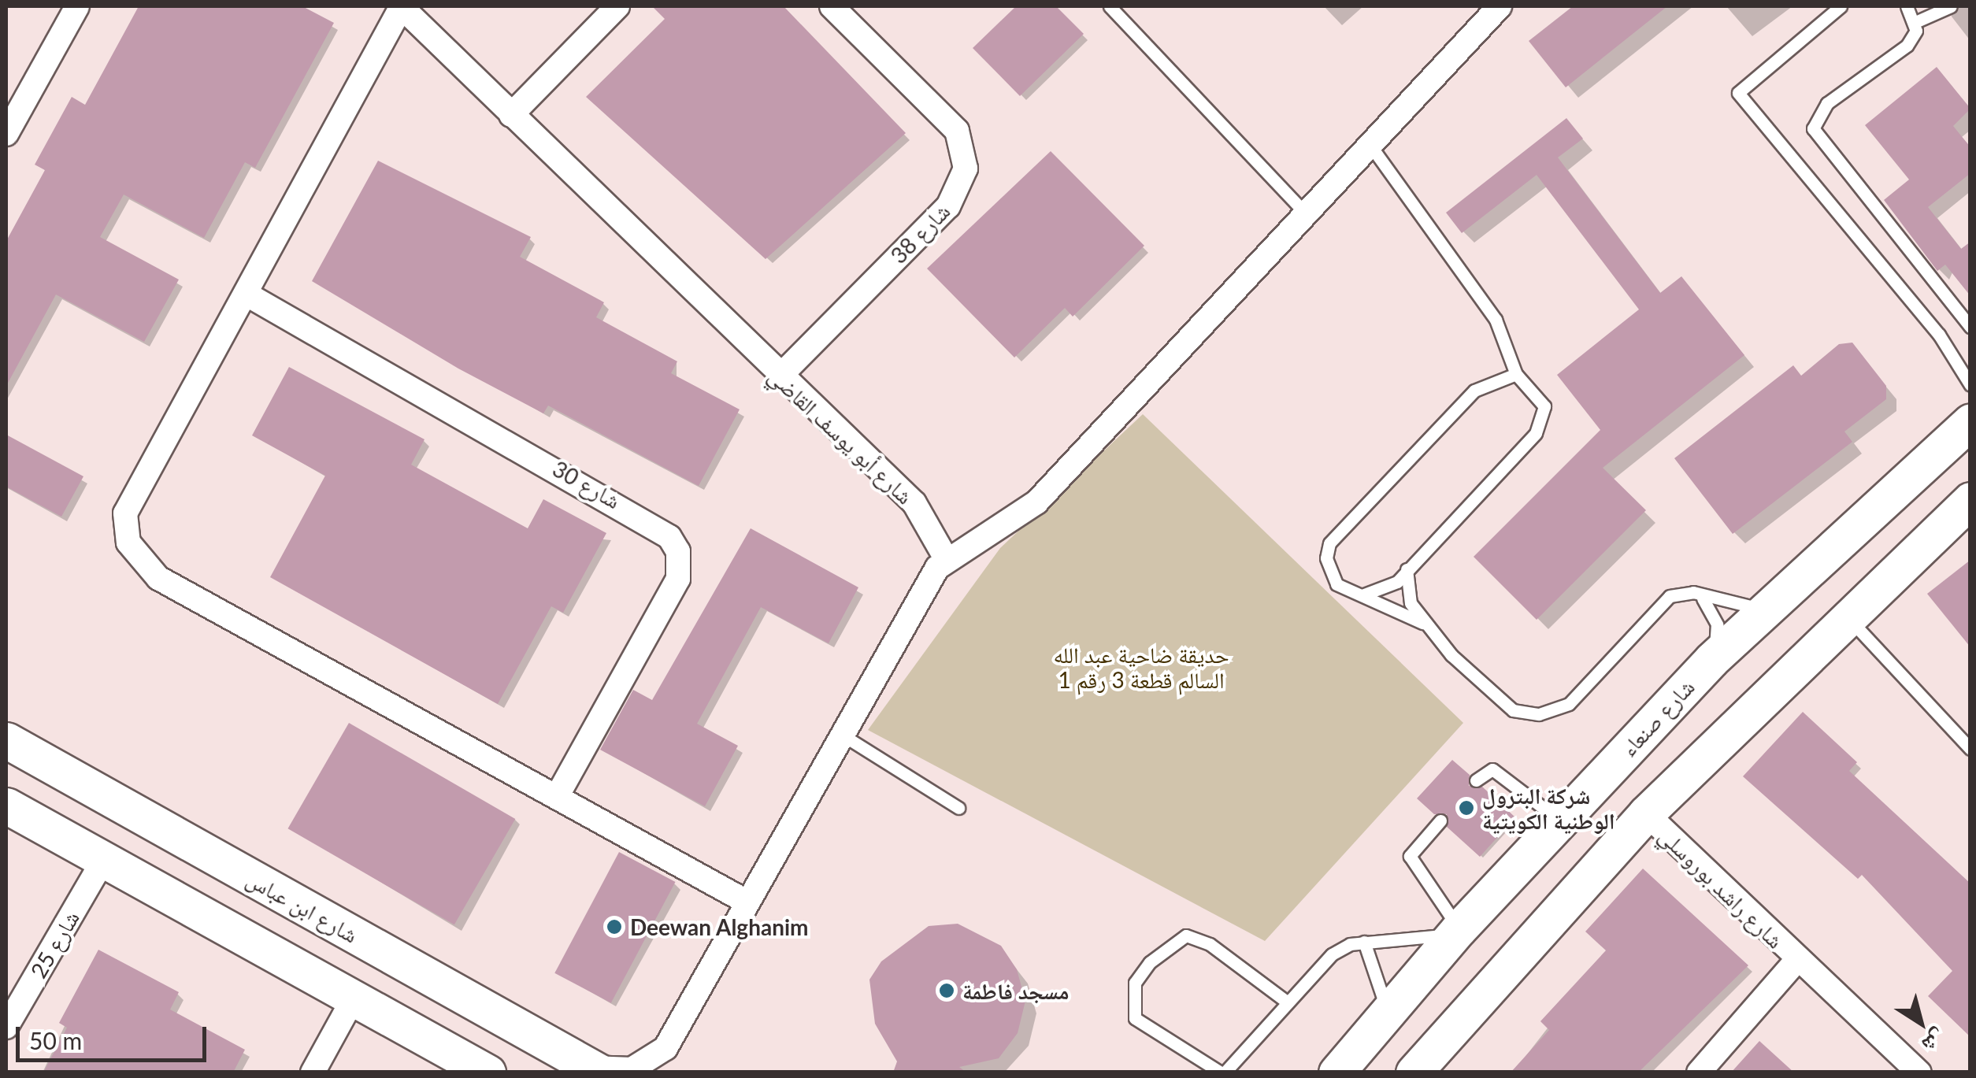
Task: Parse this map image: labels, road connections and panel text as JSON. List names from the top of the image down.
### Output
{
  "streets": {
    "main road": ["شارع صنعاء", "شارع ابن عباس"],
    "street": [
      "شارع 38",
      "شارع أبو يوسف القاضي",
      "شارع 30",
      "شارع راشد بوروسلي",
      "شارع 25"
    ]
  },
  "crossings": [
    ["شارع 38", "شارع أبو يوسف القاضي"]
  ],
  "parks": ["حديقة ضاحية عبد الله السالم قطعة 3 رقم 1"],
  "places": ["شركة البترول الوطنية الكويتية", "Deewan Alghanim", "مسجد فاطمة"],
  "scale_bar": "50 m",
  "north": "bottom right"
}
